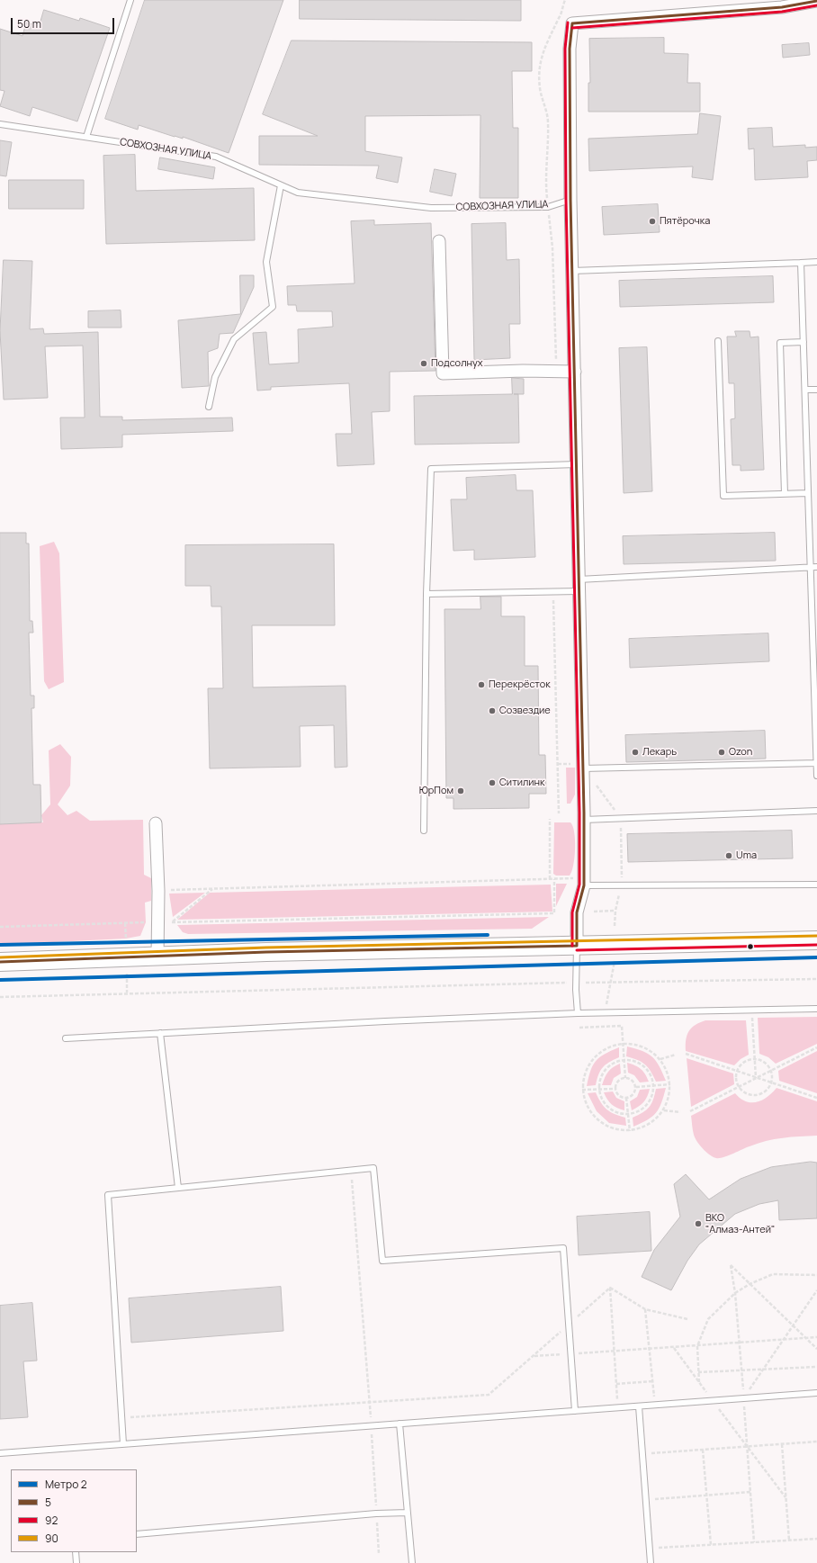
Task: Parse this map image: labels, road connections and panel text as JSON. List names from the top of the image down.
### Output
{
  "streets": {
    "lane": ["СОВХОЗНАЯ УЛИЦА"]
  },
  "places": [
    "Пятёрочка",
    "Подсолнух",
    "Перекрёсток",
    "Созвездие",
    "Лекарь",
    "Ozon",
    "Ситилинк",
    "ЮрПом",
    "Uma",
    "ВКО \"Алмаз-Антей\""
  ],
  "lines": [
    "transit line 5",
    "transit line 92",
    "metro line 2",
    "transit line 90"
  ],
  "legend": [
    "Метро 2",
    "5",
    "92",
    "90"
  ],
  "scale_bar": "50 m"
}
